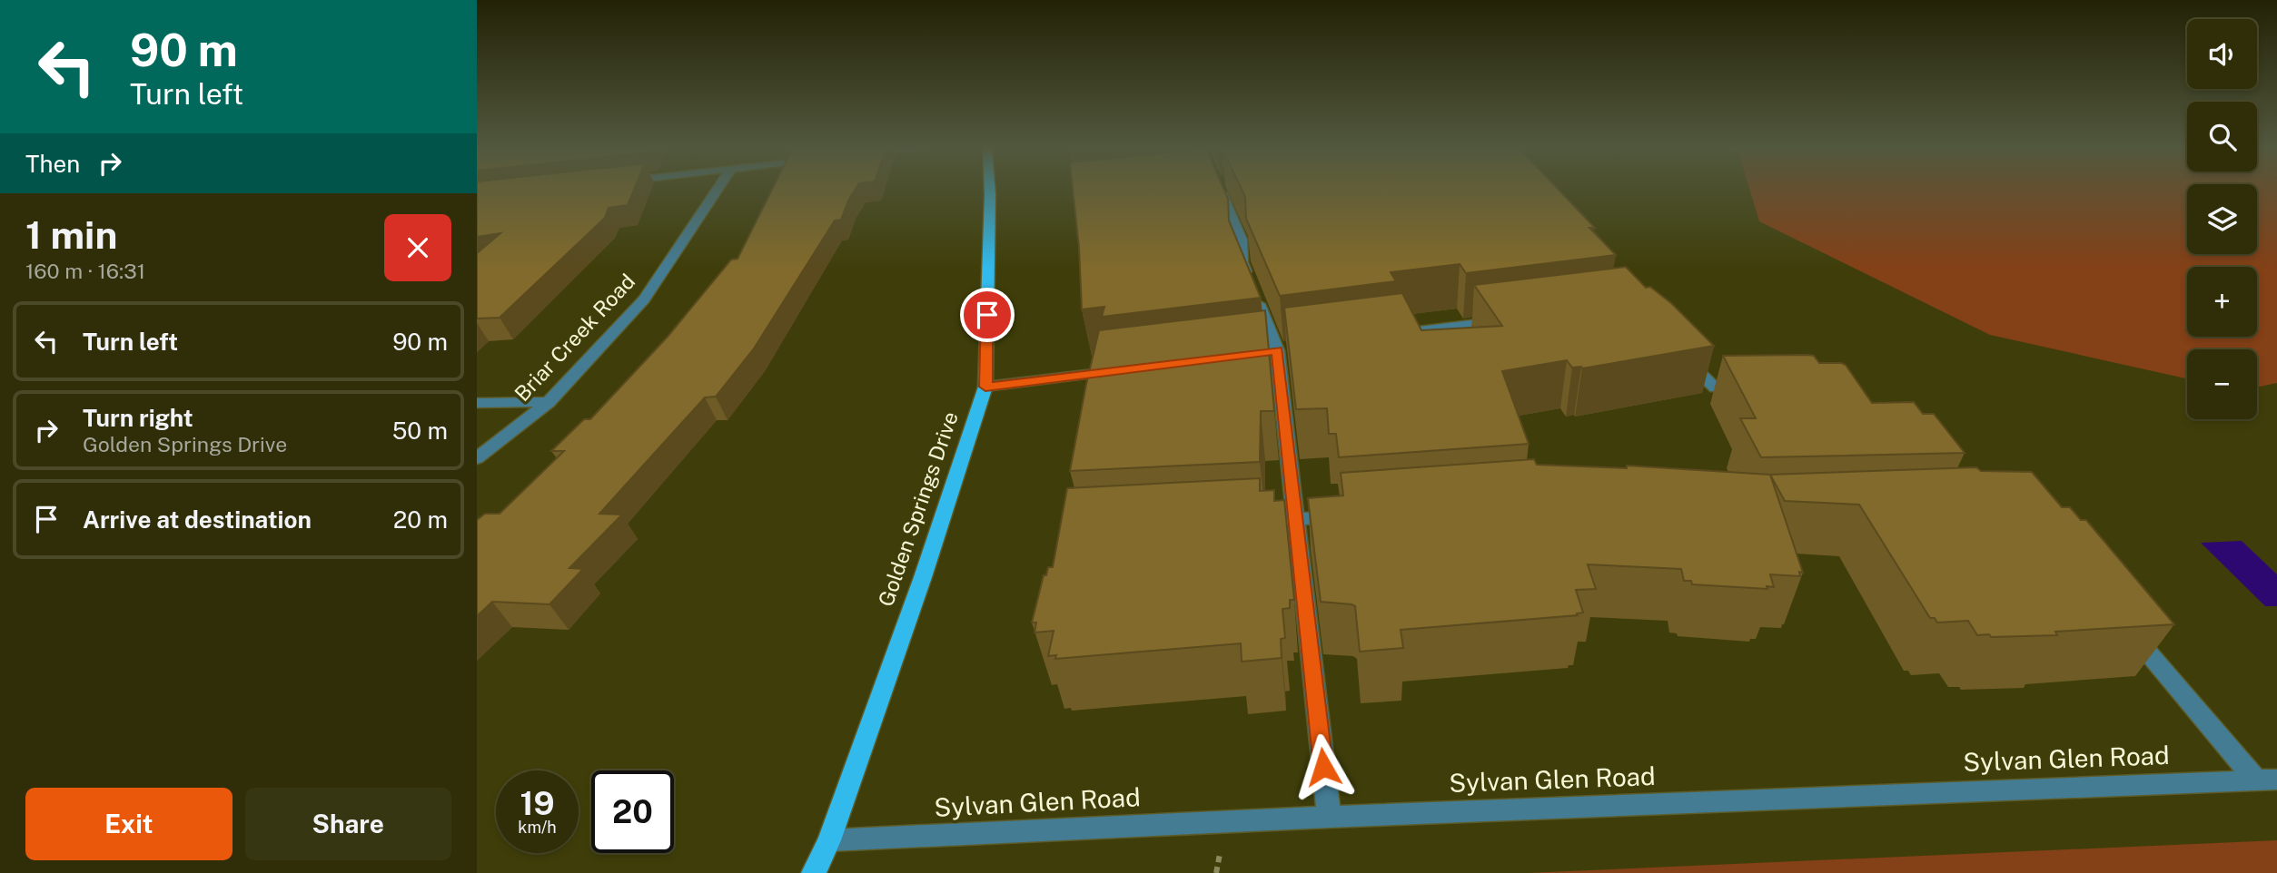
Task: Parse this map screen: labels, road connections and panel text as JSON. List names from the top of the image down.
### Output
{
  "streets": {
    "main road": ["Golden Springs Drive"],
    "street": ["Briar Creek Road", "Sylvan Glen Road"]
  },
  "crossings": [
    ["Golden Springs Drive", "Sylvan Glen Road"]
  ],
  "page": {
    "turn": ["90 m", "Turn left"],
    "map_buttons": ["+", "−"],
    "then": "Then",
    "heading": ["1 min", "160 m · 16:31"],
    "list": [
      {
        "name": "Turn left",
        "value": "90 m"
      },
      {
        "name": "Turn right",
        "note": "Golden Springs Drive",
        "value": "50 m"
      },
      {
        "name": "Arrive at destination",
        "value": "20 m"
      }
    ],
    "speed": "19 km/h",
    "limit": "20",
    "buttons": ["Exit", "Share"]
  }
}
